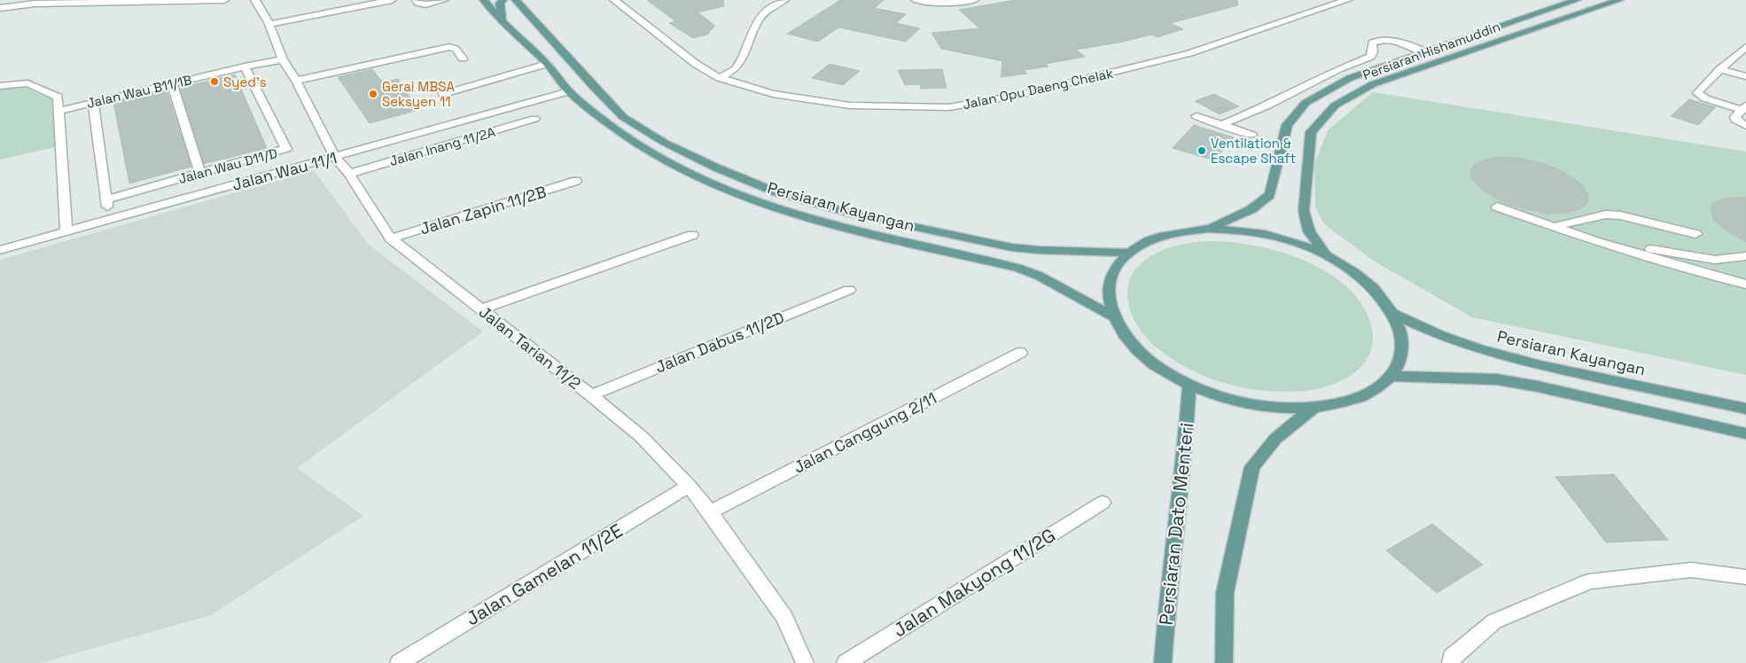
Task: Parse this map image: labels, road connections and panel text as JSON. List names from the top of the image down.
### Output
{
  "streets": {
    "main road": ["Persiaran Hishamuddin", "Persiaran Kayangan", "Persiaran Dato Menteri"],
    "street": [
      "Jalan Opu Daeng Chelak",
      "Jalan Wau B11/1B",
      "Jalan Inang 11/2A",
      "Jalan Wau D11/D",
      "Jalan Wau 11/1",
      "Jalan Zapin 11/2B",
      "Jalan Dabus 11/2D",
      "Jalan Tarian 11/2",
      "Jalan Canggung 2/11",
      "Jalan Gamelan 11/2E",
      "Jalan Makyong 11/2G"
    ]
  },
  "crossings": [
    ["Jalan Wau B11/1B", "Jalan Wau D11/D"],
    ["Jalan Wau B11/1B", "Jalan Tarian 11/2"],
    ["Jalan Inang 11/2A", "Jalan Tarian 11/2"],
    ["Jalan Wau 11/1", "Persiaran Kayangan"],
    ["Jalan Wau 11/1", "Jalan Tarian 11/2"],
    ["Jalan Zapin 11/2B", "Jalan Tarian 11/2"],
    ["Jalan Dabus 11/2D", "Jalan Tarian 11/2"],
    ["Jalan Tarian 11/2", "Jalan Canggung 2/11"],
    ["Jalan Tarian 11/2", "Jalan Gamelan 11/2E"]
  ],
  "places": ["Syed's", "Gerai MBSA Seksyen 11", "Ventilation & Escape Shaft"]
}
